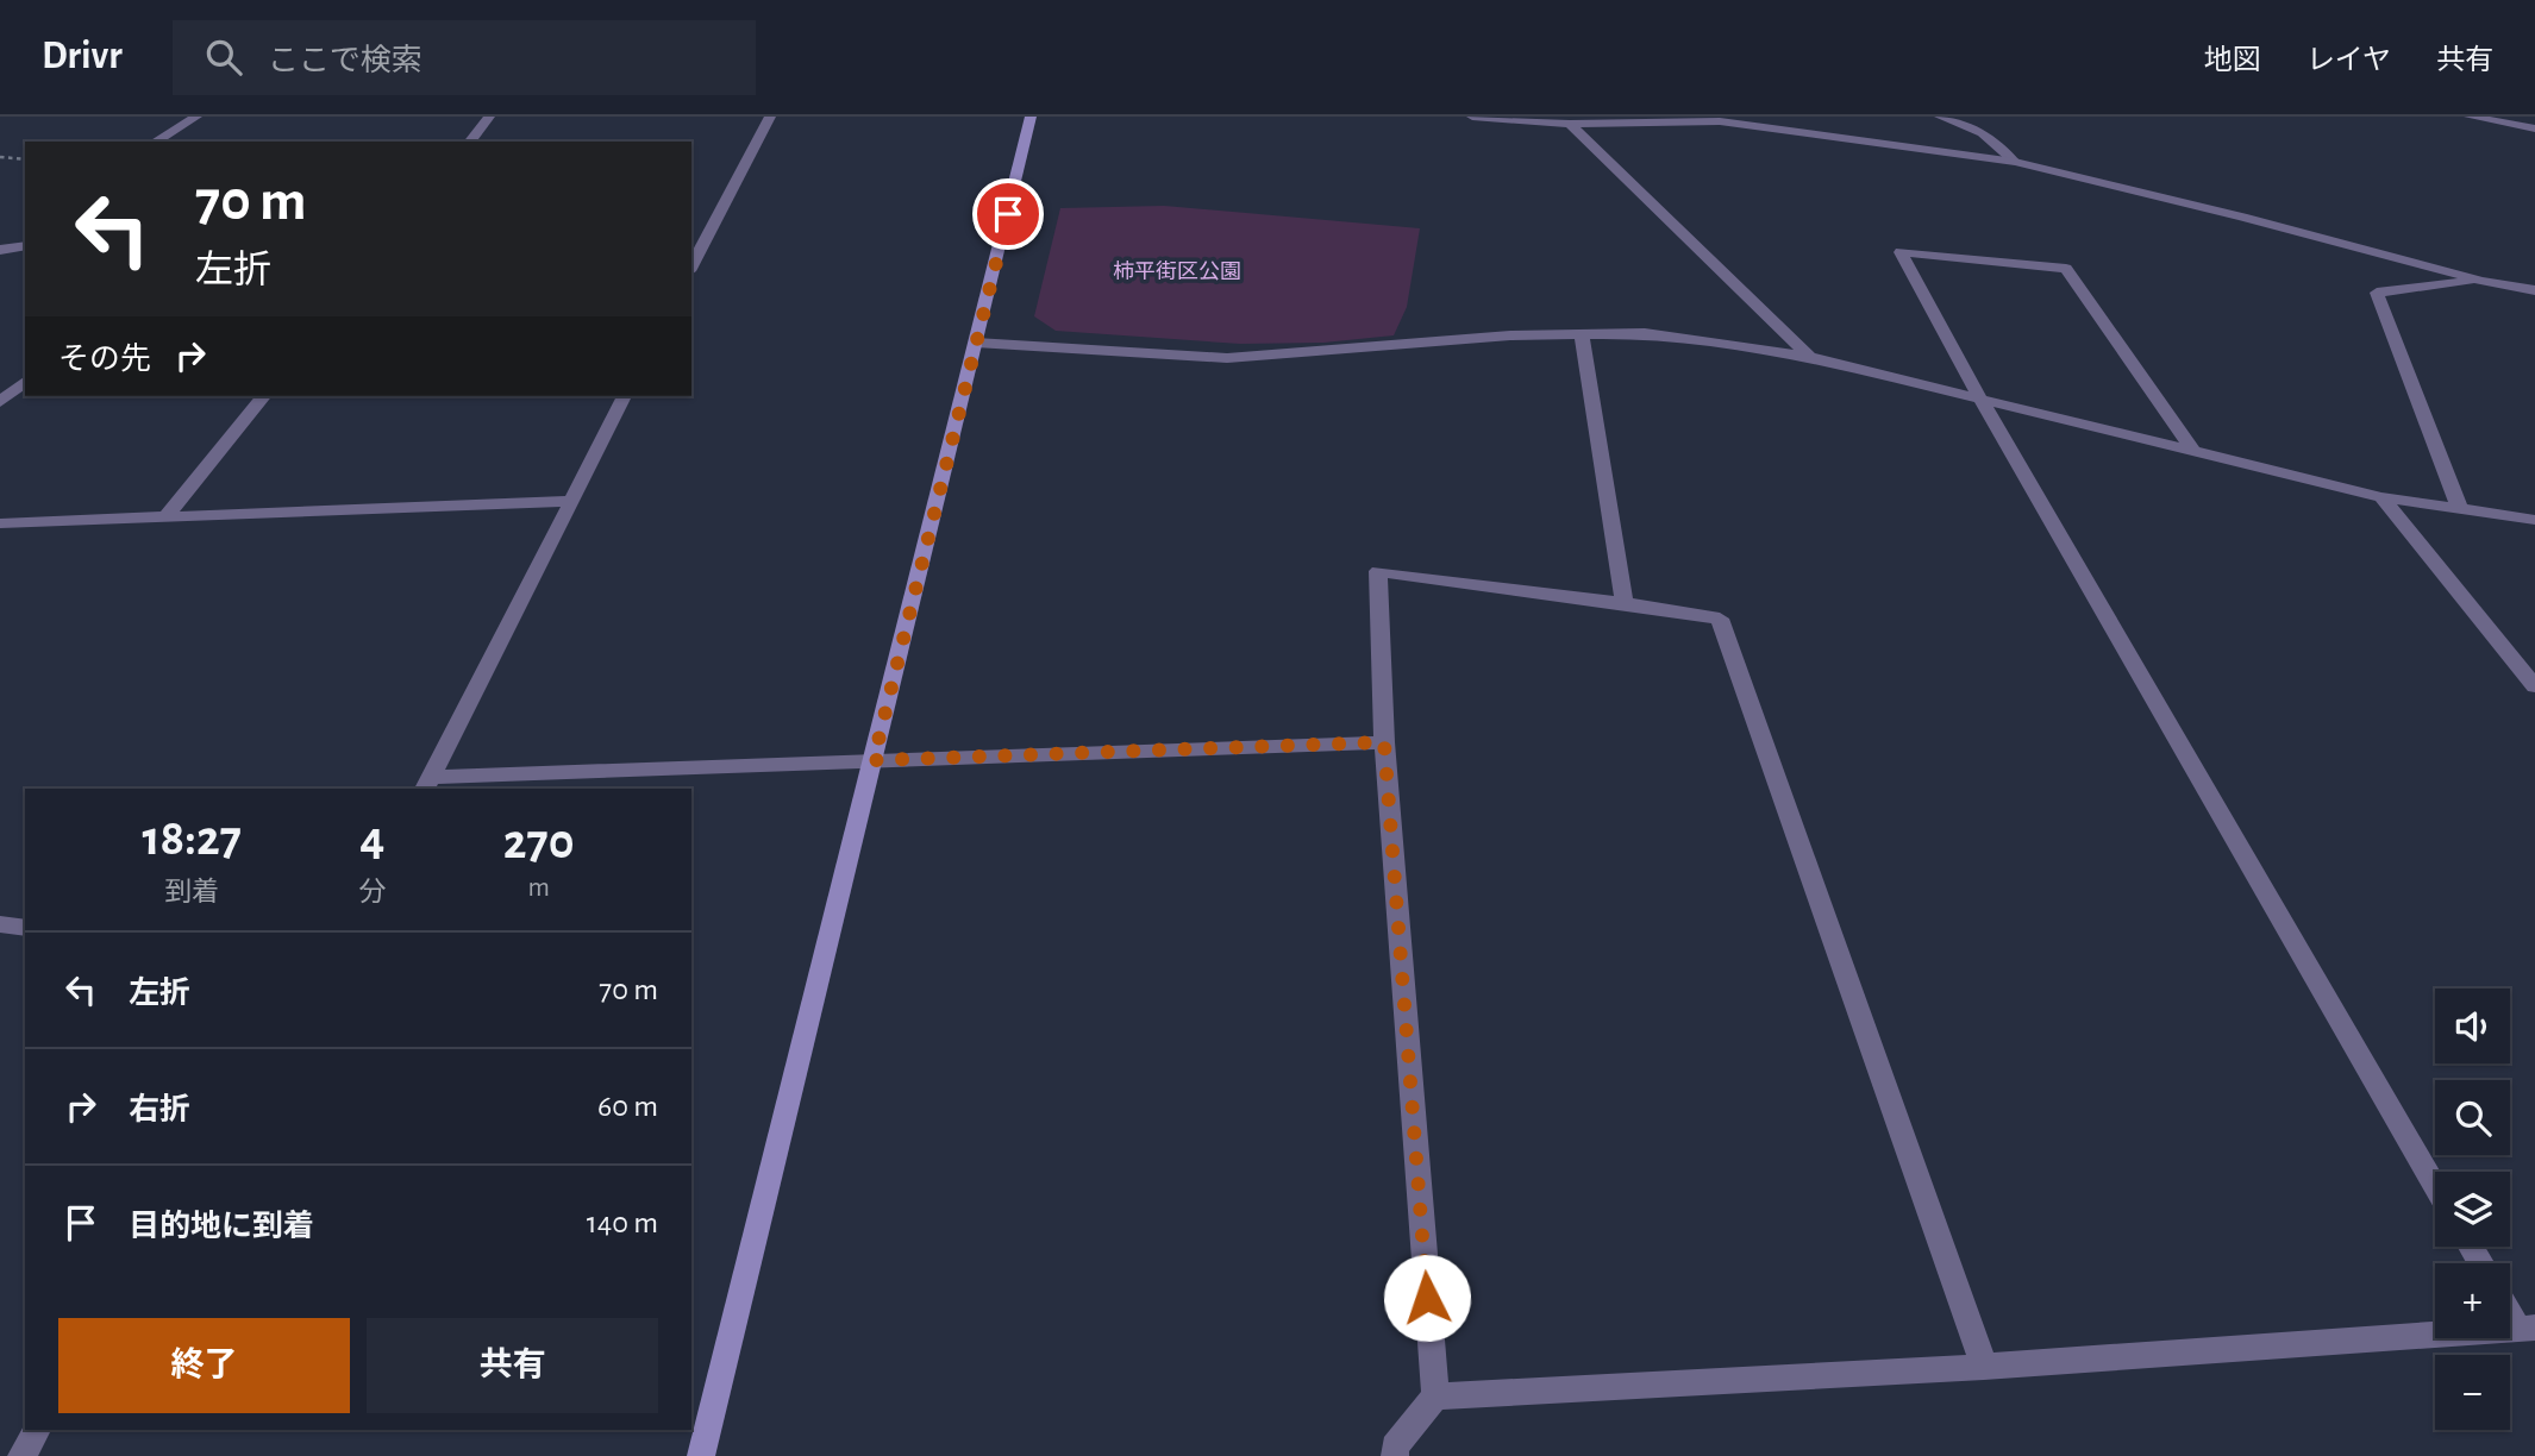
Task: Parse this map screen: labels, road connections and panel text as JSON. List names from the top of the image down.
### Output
{
  "parks": ["柿平街区公園"],
  "page": {
    "header": "Drivr",
    "search": "ここで検索",
    "nav": ["地図", "レイヤ", "共有"],
    "turn": ["70 m", "左折"],
    "then": "その先",
    "eta": [
      "18:27",
      "到着",
      "4",
      "分",
      "270",
      "m"
    ],
    "list": [
      {
        "name": "左折",
        "value": "70 m"
      },
      {
        "name": "右折",
        "value": "60 m"
      },
      {
        "name": "目的地に到着",
        "value": "140 m"
      }
    ],
    "map_buttons": ["+", "−"],
    "buttons": ["終了", "共有"]
  }
}
